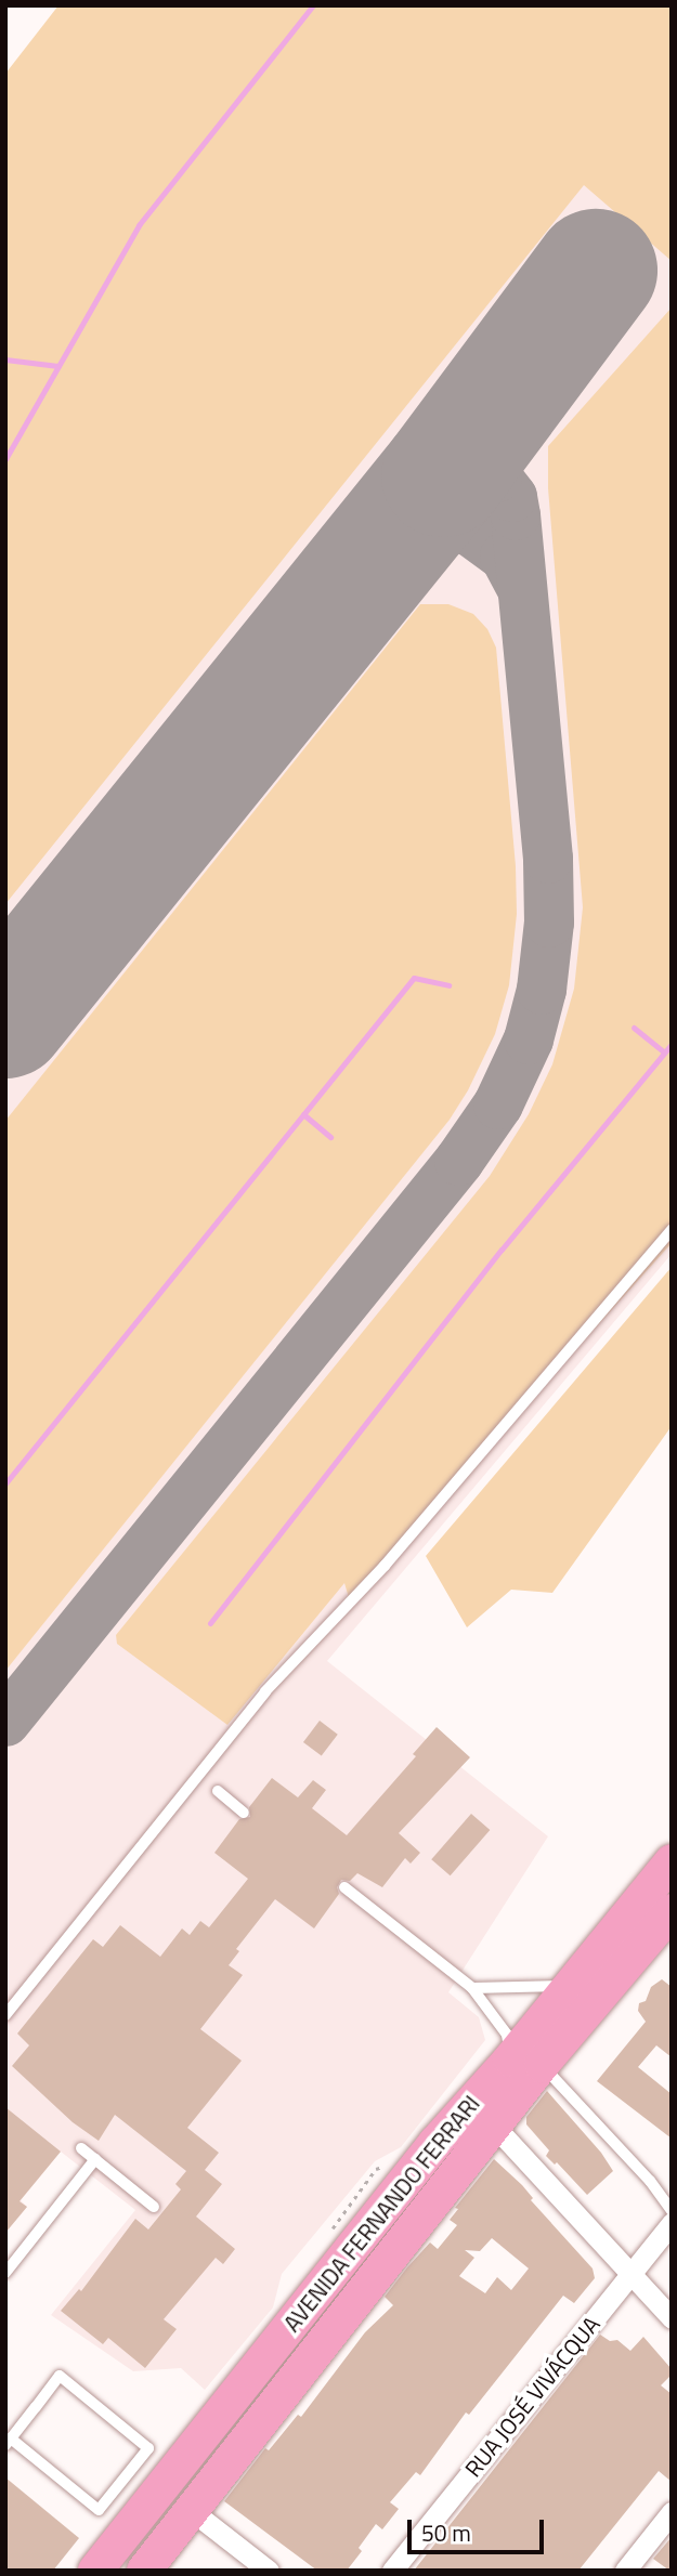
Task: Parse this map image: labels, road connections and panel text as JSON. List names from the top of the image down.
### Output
{
  "streets": {
    "main road": ["AVENIDA FERNANDO FERRARI"],
    "street": ["RUA JOSÉ VIVÁCQUA"]
  },
  "scale_bar": "50 m"
}
